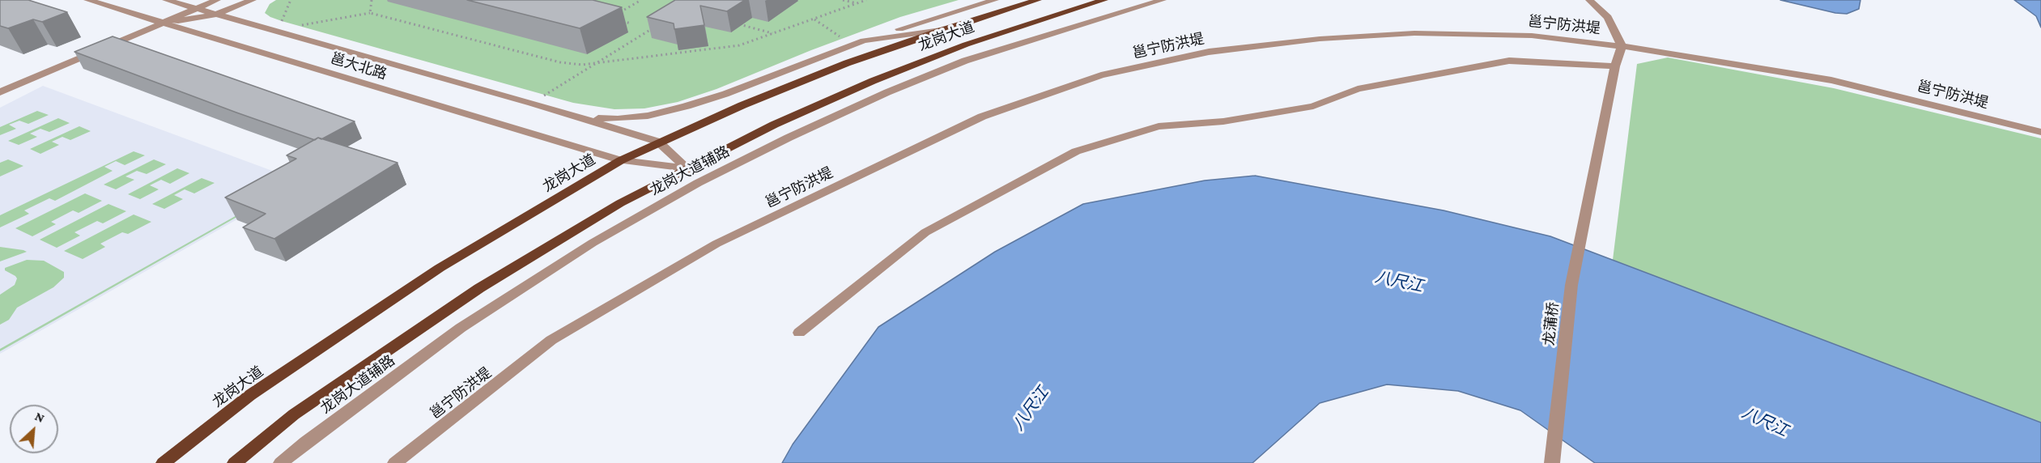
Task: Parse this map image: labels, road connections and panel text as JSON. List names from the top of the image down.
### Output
{
  "streets": {
    "main road": ["龙岗大道"],
    "street": [
      "邕宁防洪堤",
      "邕大北路",
      "龙岗大道辅路",
      "龙蒲桥"
    ]
  },
  "crossings": [
    ["邕宁防洪堤", "龙蒲桥"],
    ["龙岗大道", "邕大北路"]
  ],
  "water": ["八尺江"],
  "north": "top right"
}
